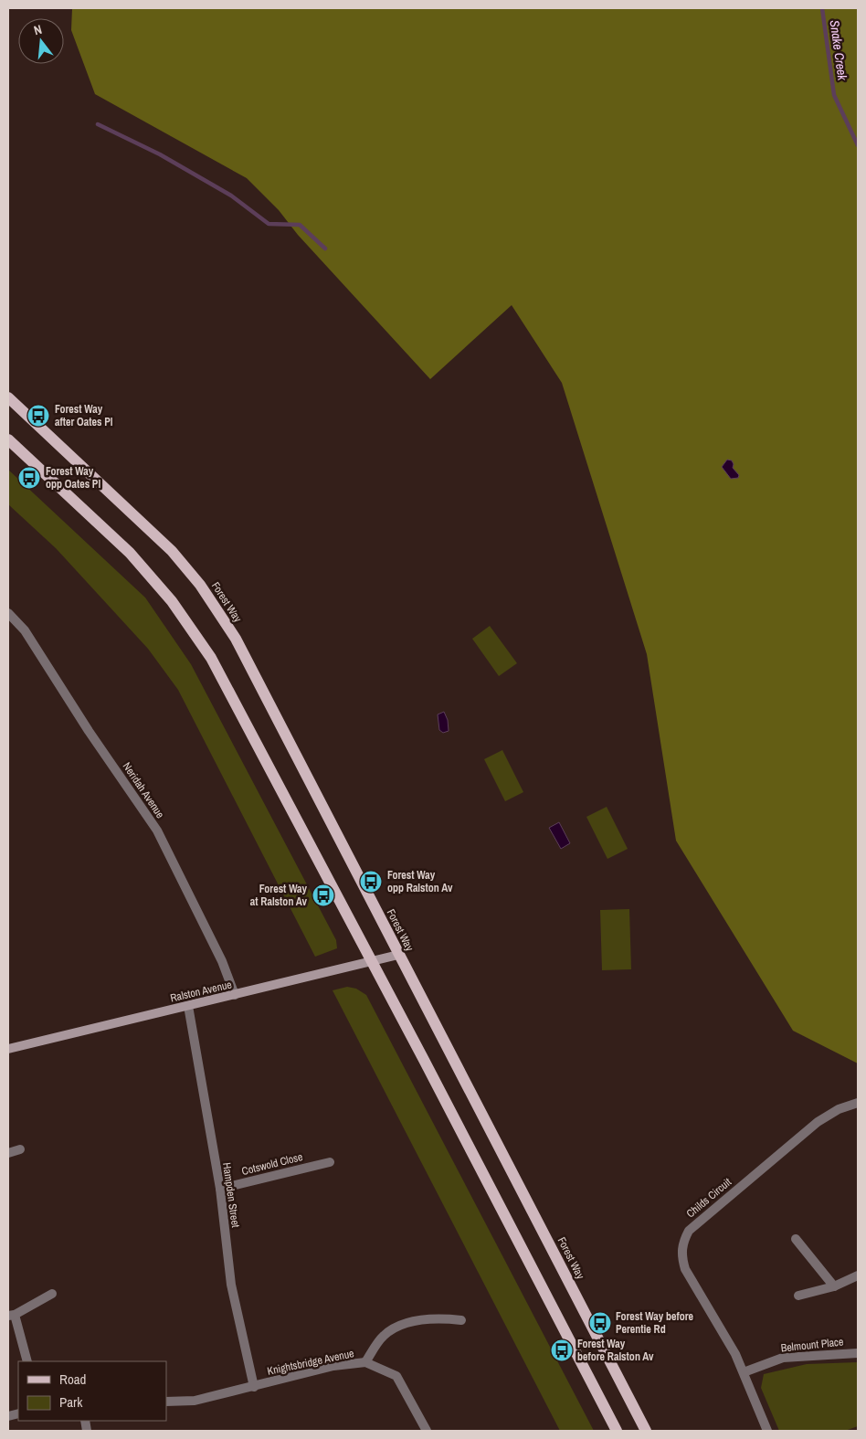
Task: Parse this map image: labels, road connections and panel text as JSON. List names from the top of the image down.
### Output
{
  "streets": {
    "main road": ["Forest Way"],
    "street": [
      "Neridah Avenue",
      "Ralston Avenue",
      "Cotswold Close",
      "Hampden Street",
      "Childs Circuit",
      "Belmount Place",
      "Knightsbridge Avenue"
    ]
  },
  "crossings": [
    ["Forest Way", "Ralston Avenue"],
    ["Neridah Avenue", "Ralston Avenue"],
    ["Ralston Avenue", "Hampden Street"],
    ["Cotswold Close", "Hampden Street"],
    ["Hampden Street", "Knightsbridge Avenue"],
    ["Childs Circuit", "Belmount Place"]
  ],
  "water": ["Snake Creek"],
  "places": {
    "bus stop": [
      "Forest Way after Oates Pl",
      "Forest Way opp Oates Pl",
      "Forest Way opp Ralston Av",
      "Forest Way at Ralston Av",
      "Forest Way before Perentie Rd",
      "Forest Way before Ralston Av"
    ]
  },
  "legend": ["Road", "Park"],
  "north": "top"
}
